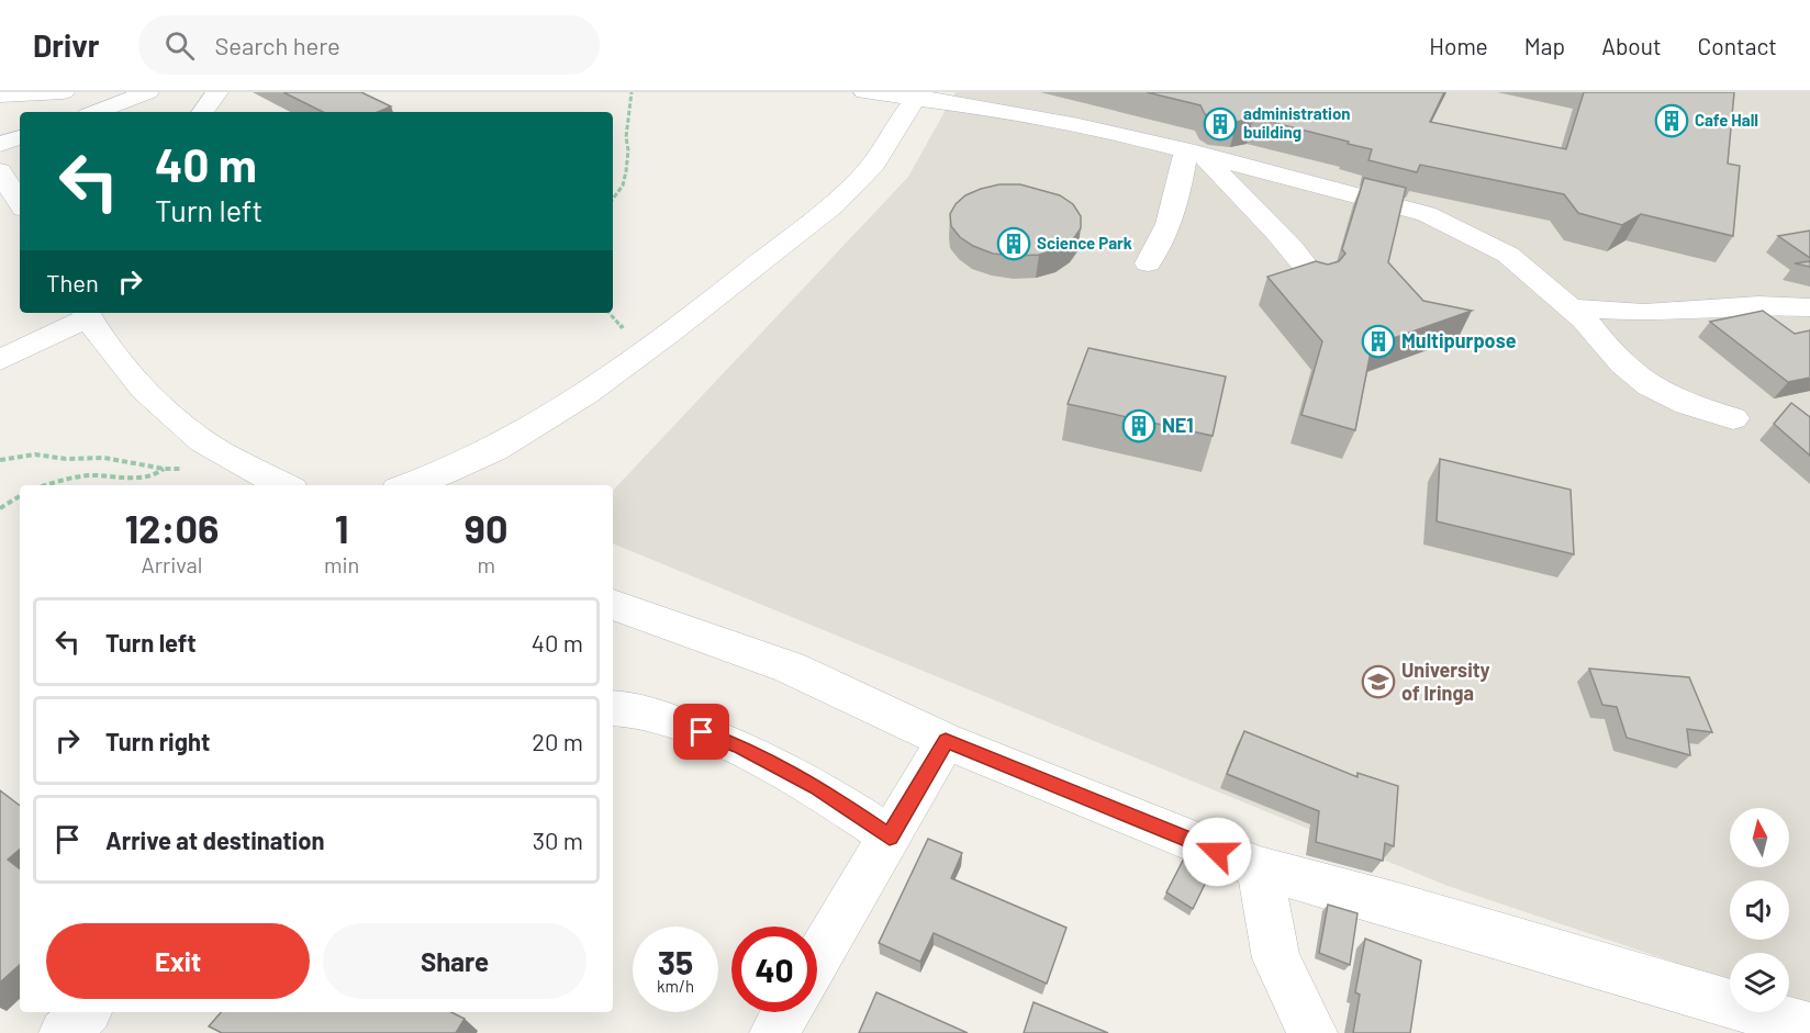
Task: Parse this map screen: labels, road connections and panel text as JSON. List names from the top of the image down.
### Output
{
  "places": {
    "building": [
      "Cafe Hall",
      "administration building",
      "Science Park",
      "Multipurpose",
      "NE1"
    ],
    "school or university": ["University of Iringa"]
  },
  "north": "top",
  "page": {
    "header": "Drivr",
    "search": "Search here",
    "nav": [
      "Home",
      "Map",
      "About",
      "Contact"
    ],
    "turn": ["40 m", "Turn left"],
    "then": "Then",
    "eta": [
      "12:06",
      "Arrival",
      "1",
      "min",
      "90",
      "m"
    ],
    "list": [
      {
        "name": "Turn left",
        "value": "40 m"
      },
      {
        "name": "Turn right",
        "value": "20 m"
      },
      {
        "name": "Arrive at destination",
        "value": "30 m"
      }
    ],
    "buttons": ["Exit", "Share"],
    "speed": "35 km/h",
    "limit": "40"
  }
}
